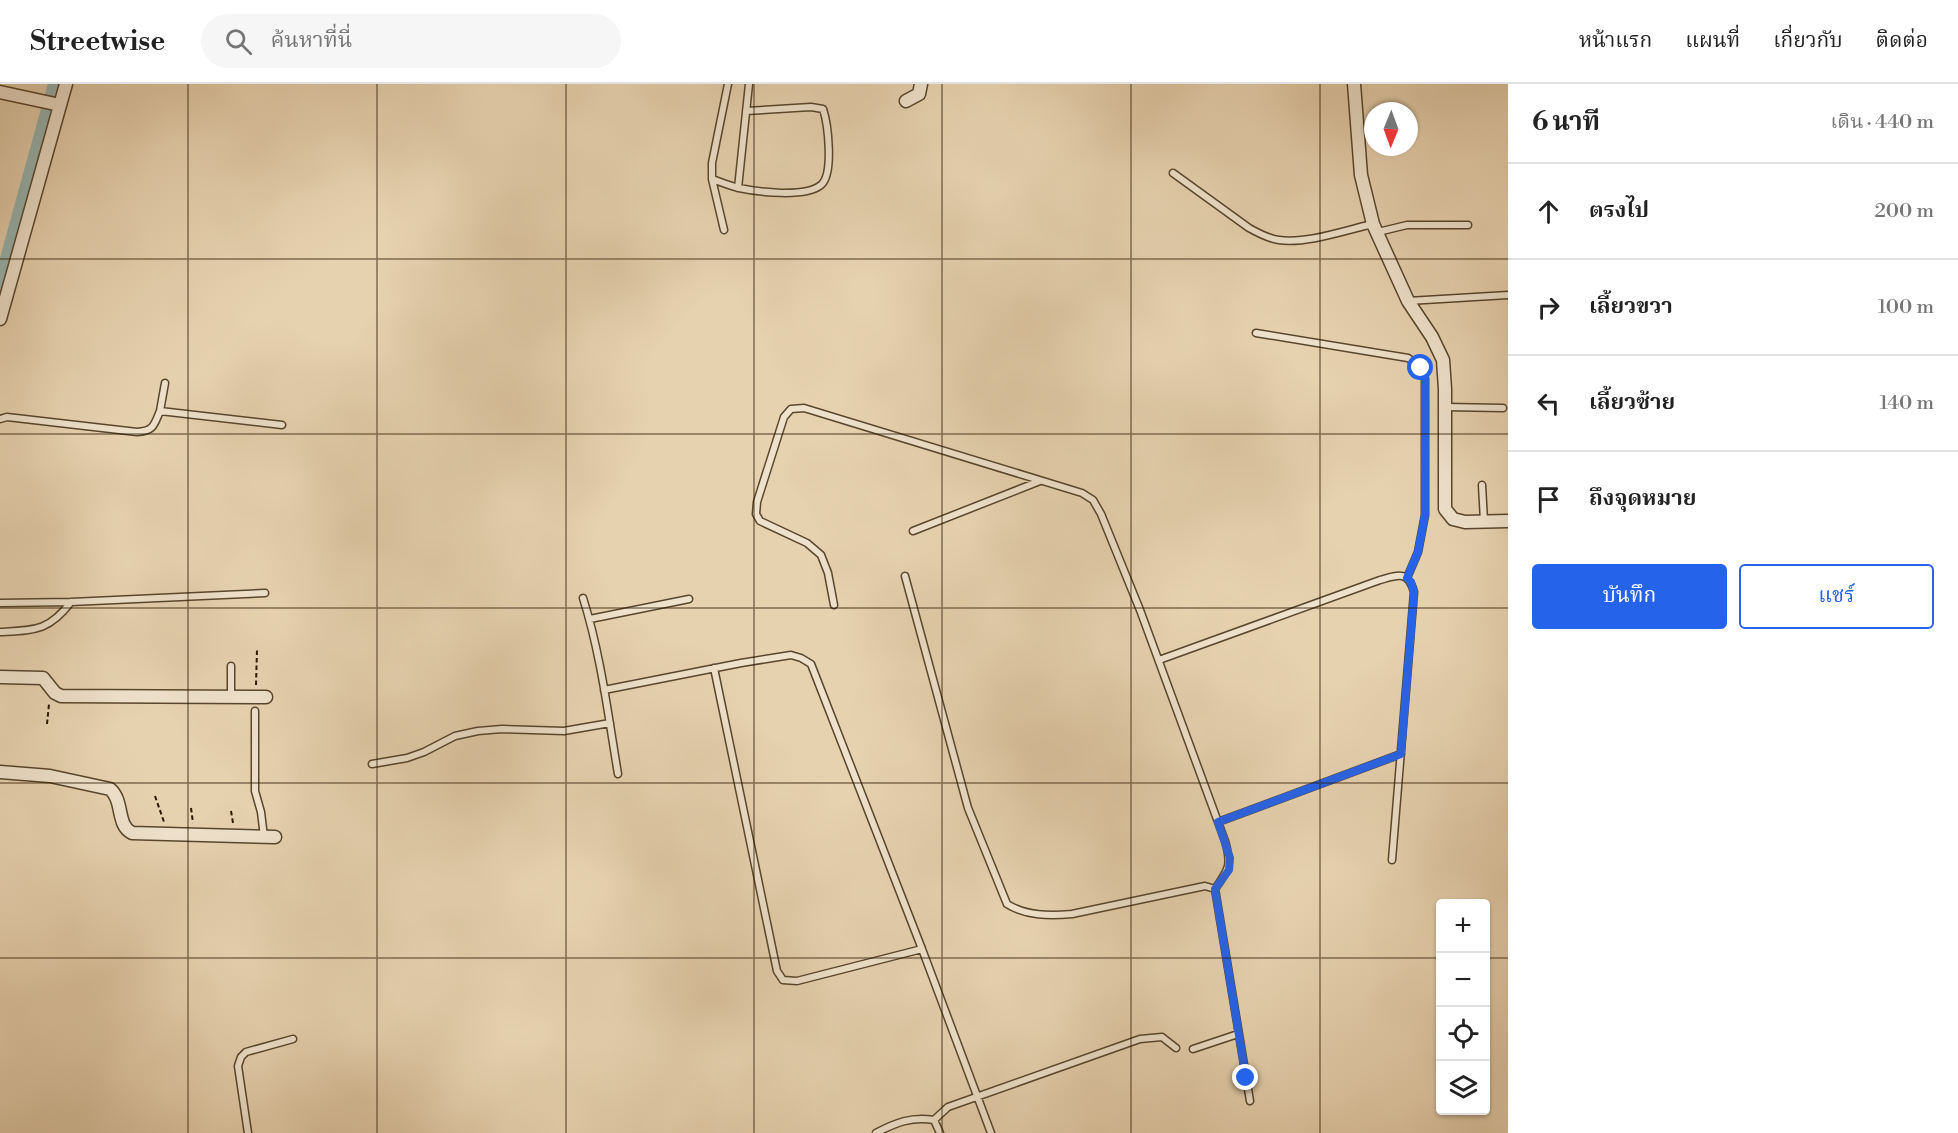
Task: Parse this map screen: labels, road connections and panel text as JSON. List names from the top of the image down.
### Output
{
  "north": "bottom",
  "page": {
    "header": "Streetwise",
    "search": "ค้นหาที่นี่",
    "nav": [
      "หน้าแรก",
      "แผนที่",
      "เกี่ยวกับ",
      "ติดต่อ"
    ],
    "heading": ["6 นาที", "เดิน · 440 m"],
    "list": [
      ["ตรงไป", "200 m"],
      ["เลี้ยวขวา", "100 m"],
      ["เลี้ยวซ้าย", "140 m"],
      "ถึงจุดหมาย"
    ],
    "buttons": ["บันทึก", "แชร์"],
    "map_buttons": ["+", "−"]
  }
}
